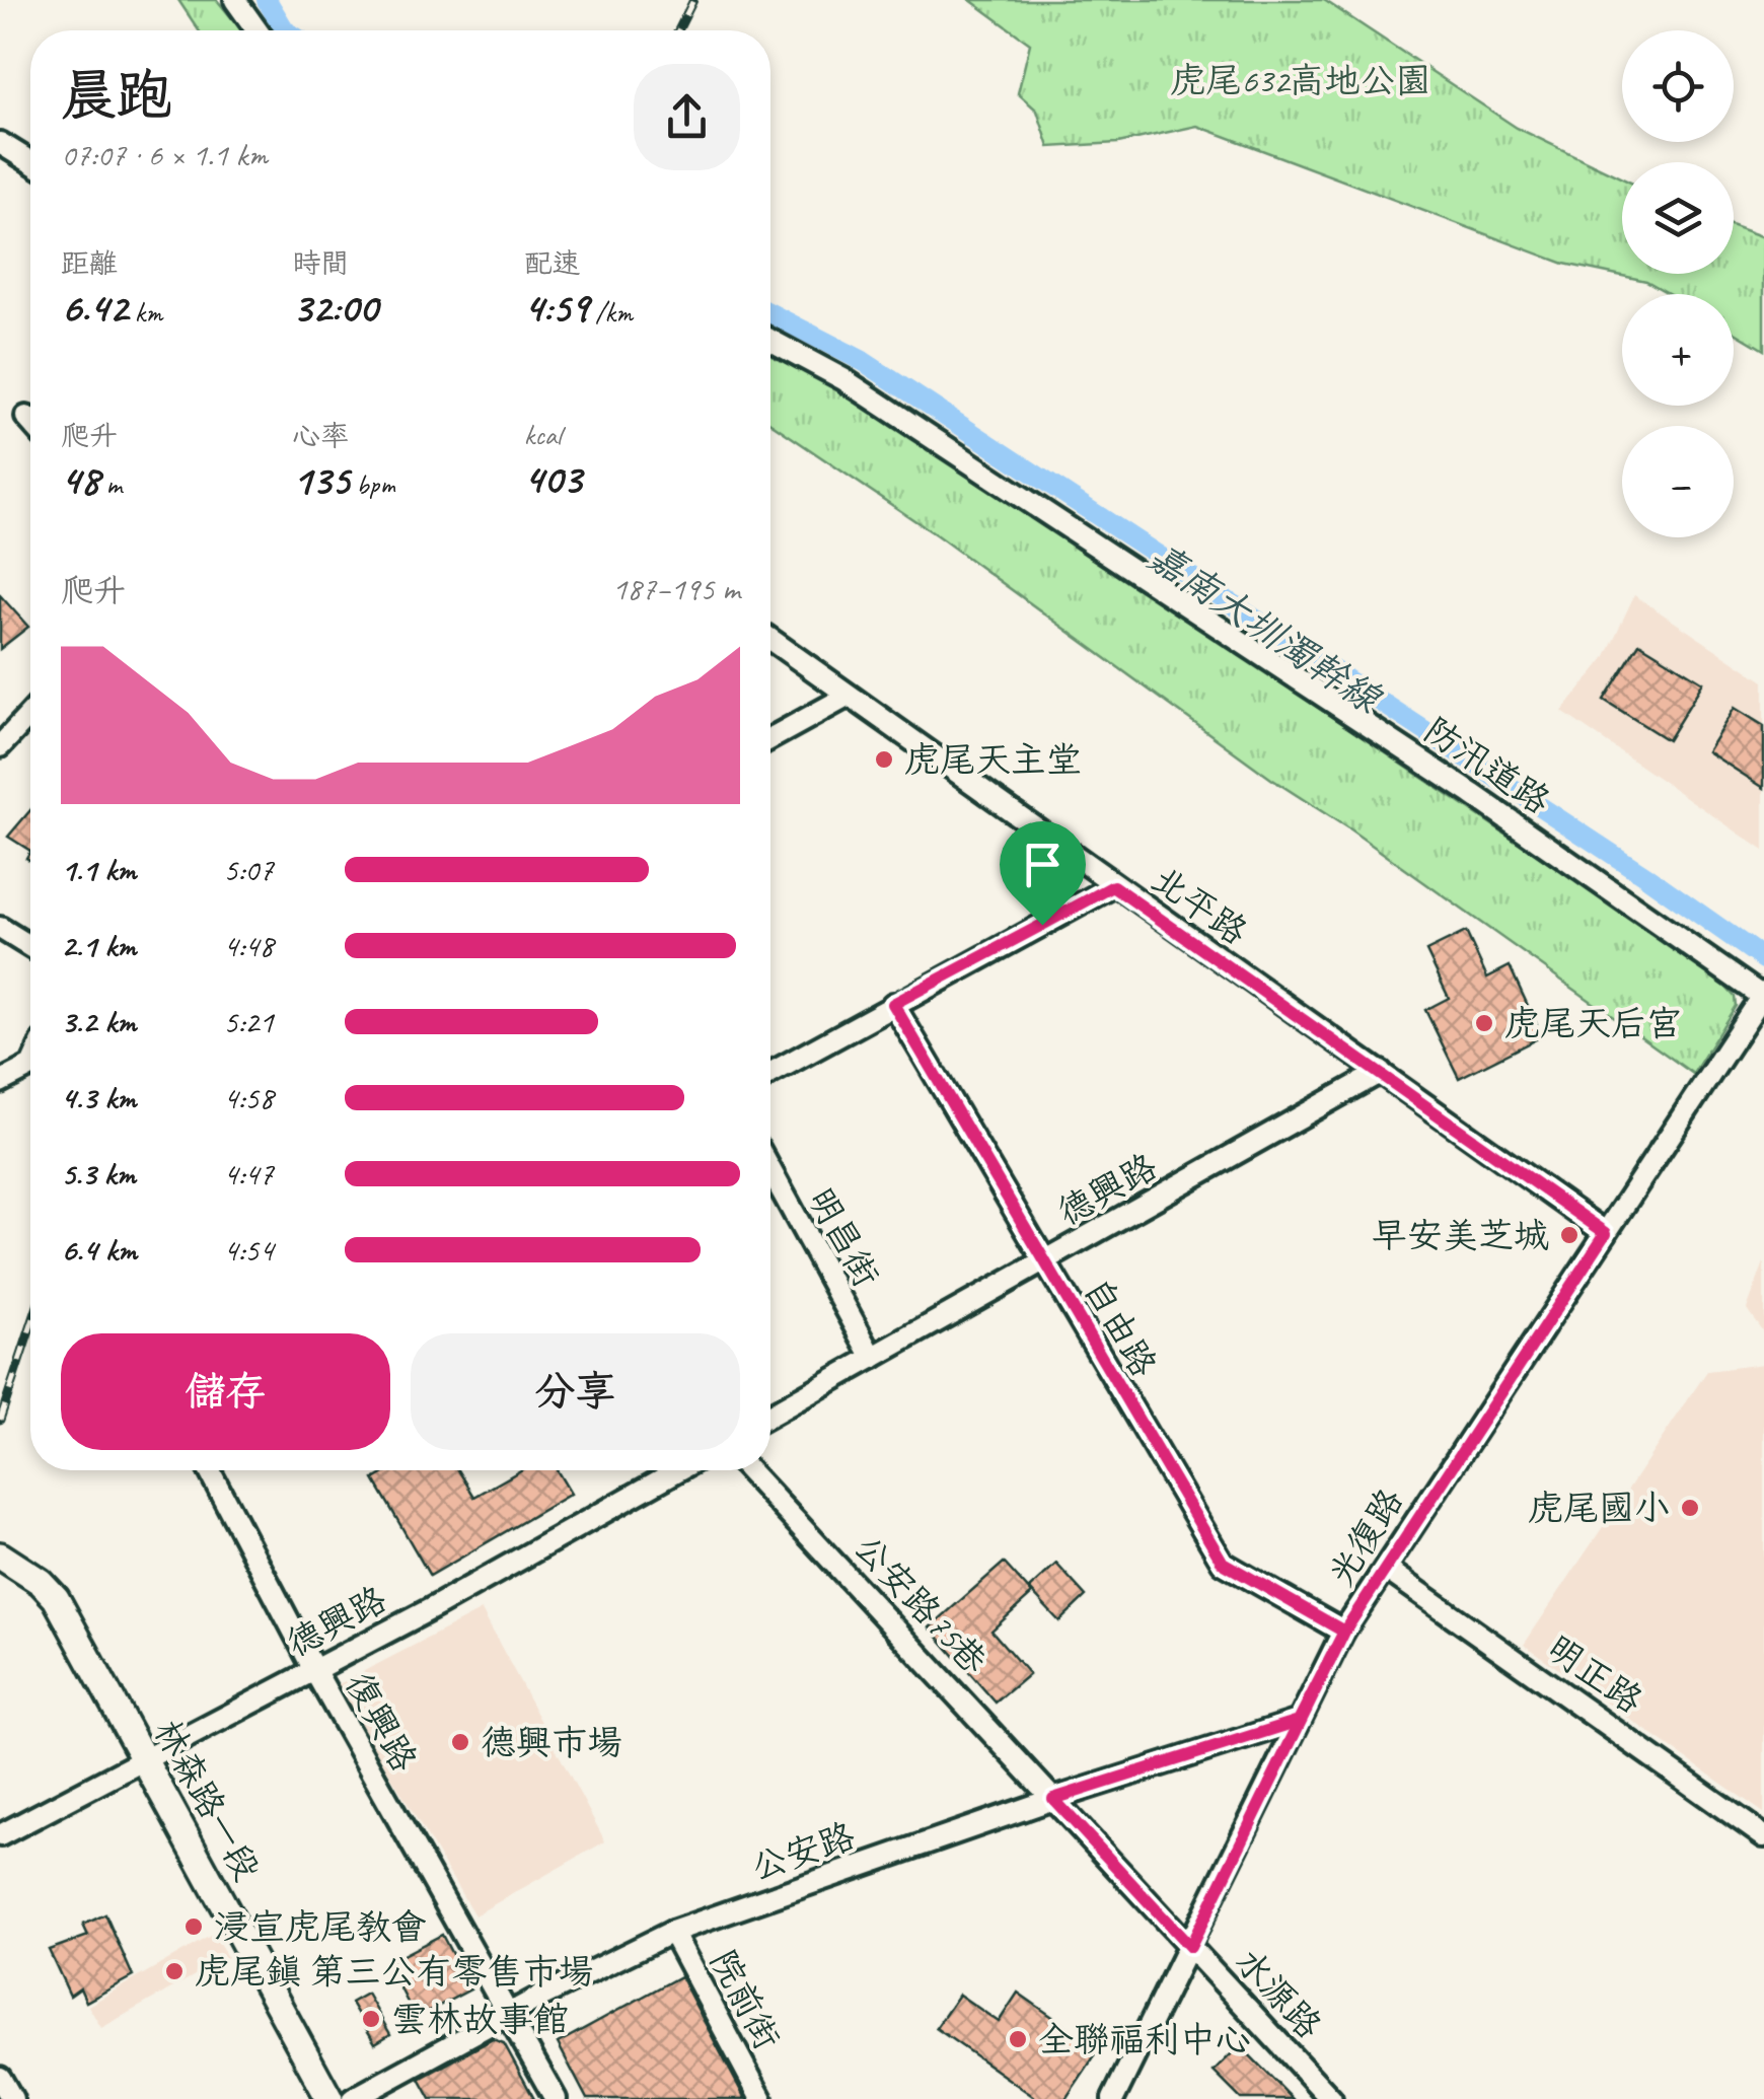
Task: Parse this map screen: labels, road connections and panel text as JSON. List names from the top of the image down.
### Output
{
  "streets": {
    "main road": ["林森路一段"],
    "street": [
      "防汛道路",
      "北平路",
      "德興路",
      "明昌街",
      "自由路",
      "光復路",
      "公安路75巷",
      "明正路",
      "復興路",
      "公安路",
      "水源路",
      "院前街"
    ]
  },
  "crossings": [
    ["防汛道路", "光復路"],
    ["北平路", "德興路"],
    ["北平路", "光復路"],
    ["德興路", "明昌街"],
    ["德興路", "自由路"],
    ["德興路", "復興路"],
    ["德興路", "林森路一段"],
    ["自由路", "光復路"],
    ["光復路", "明正路"],
    ["光復路", "公安路"],
    ["光復路", "水源路"],
    ["公安路75巷", "公安路"],
    ["公安路75巷", "水源路"],
    ["復興路", "公安路"],
    ["公安路", "水源路"],
    ["公安路", "院前街"]
  ],
  "water": ["嘉南大圳濁幹線"],
  "parks": ["虎尾632高地公園"],
  "places": [
    "虎尾天主堂",
    "虎尾天后宮",
    "早安美芝城",
    "虎尾國小",
    "德興市場",
    "浸宣虎尾教會",
    "虎尾鎮 第三公有零售市場",
    "雲林故事館",
    "全聯福利中心"
  ],
  "page": {
    "map_buttons": ["+", "−"],
    "heading": ["晨跑", "07:07 · 6 × 1.1 km"],
    "stats": [
      ["距離", "6.42 km"],
      ["時間", "32:00"],
      ["配速", "4:59 /km"],
      ["爬升", "48 m"],
      ["心率", "135 bpm"],
      ["kcal", "403"]
    ],
    "chart": ["爬升", "187–195 m"],
    "list": [
      {
        "name": "1.1 km",
        "note": "5:07"
      },
      {
        "name": "2.1 km",
        "note": "4:48"
      },
      {
        "name": "3.2 km",
        "note": "5:21"
      },
      {
        "name": "4.3 km",
        "note": "4:58"
      },
      {
        "name": "5.3 km",
        "note": "4:47"
      },
      {
        "name": "6.4 km",
        "note": "4:54"
      }
    ],
    "buttons": ["儲存", "分享"]
  }
}
